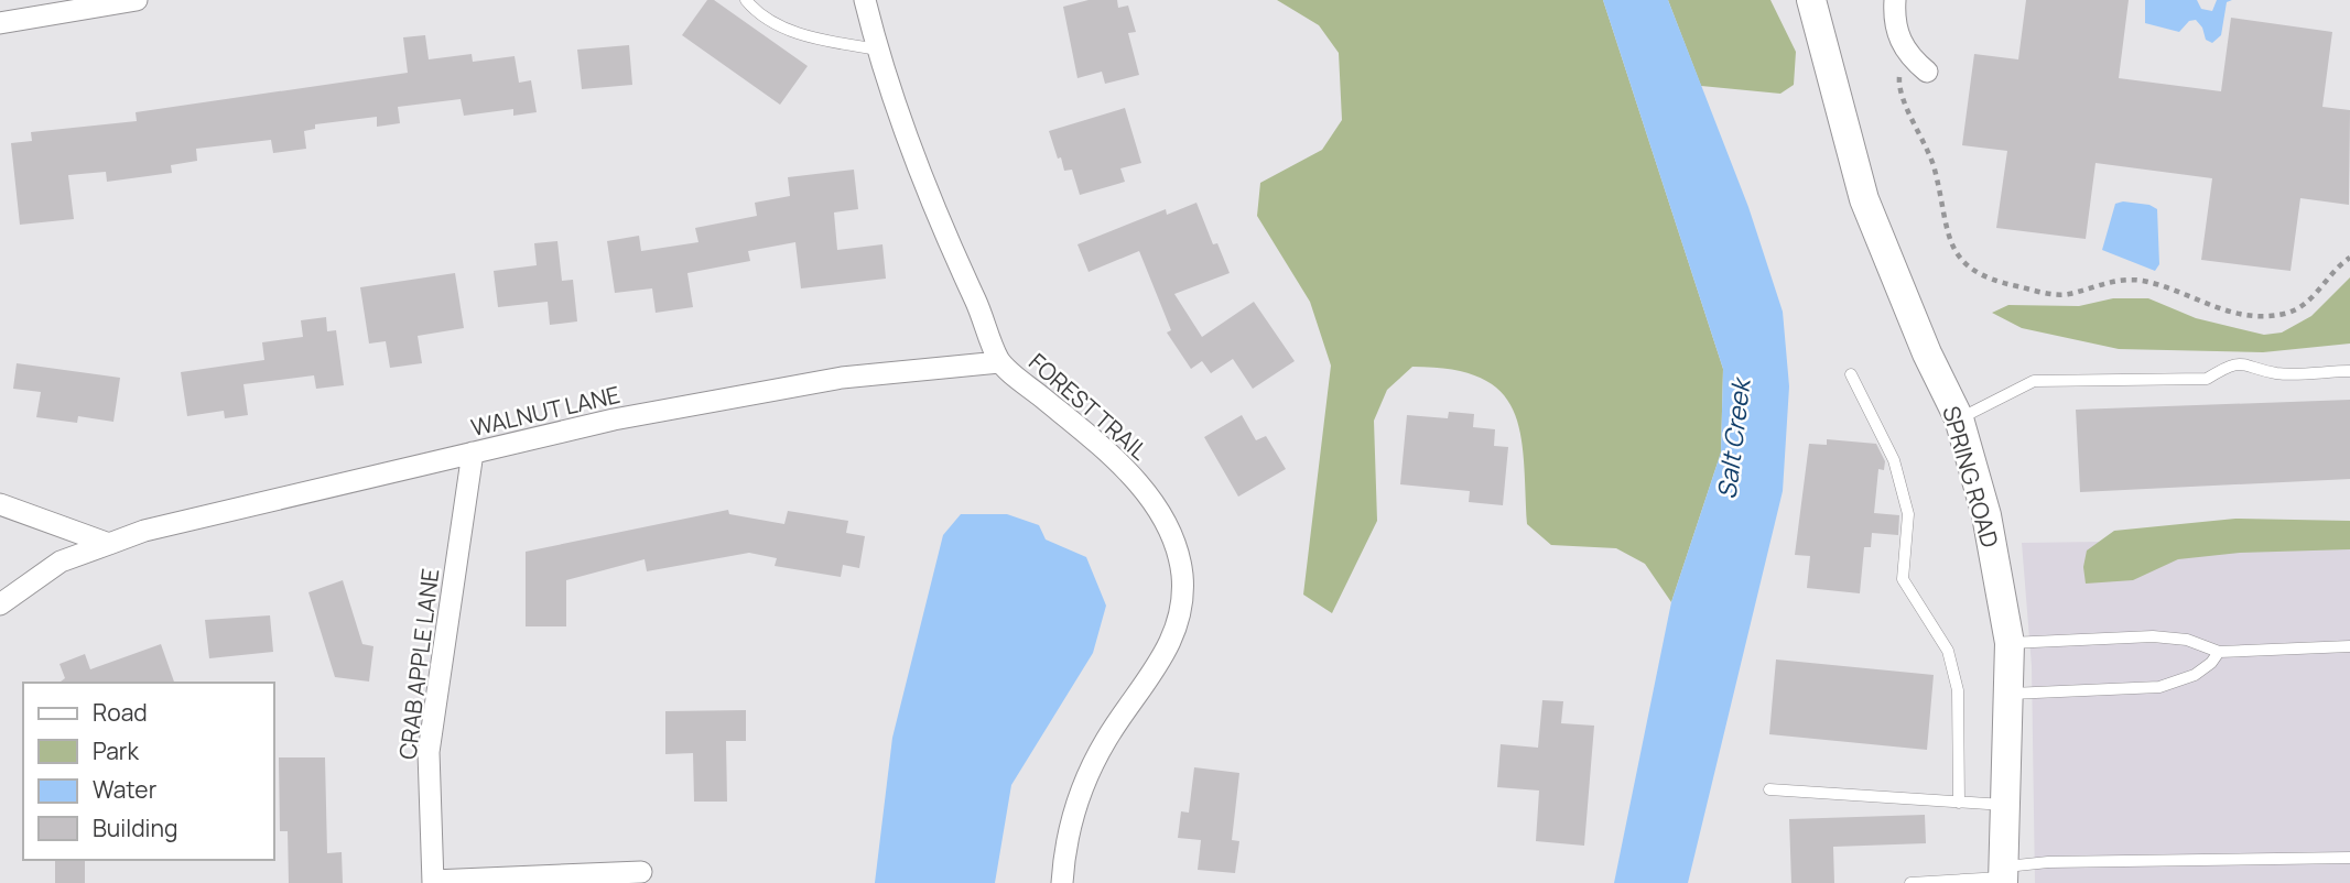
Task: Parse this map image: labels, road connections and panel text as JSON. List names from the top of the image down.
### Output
{
  "streets": {
    "street": [
      "FOREST TRAIL",
      "WALNUT LANE",
      "SPRING ROAD",
      "CRAB APPLE LANE"
    ]
  },
  "crossings": [
    ["FOREST TRAIL", "WALNUT LANE"],
    ["WALNUT LANE", "CRAB APPLE LANE"]
  ],
  "water": ["Salt Creek"],
  "legend": [
    "Road",
    "Park",
    "Water",
    "Building"
  ]
}
